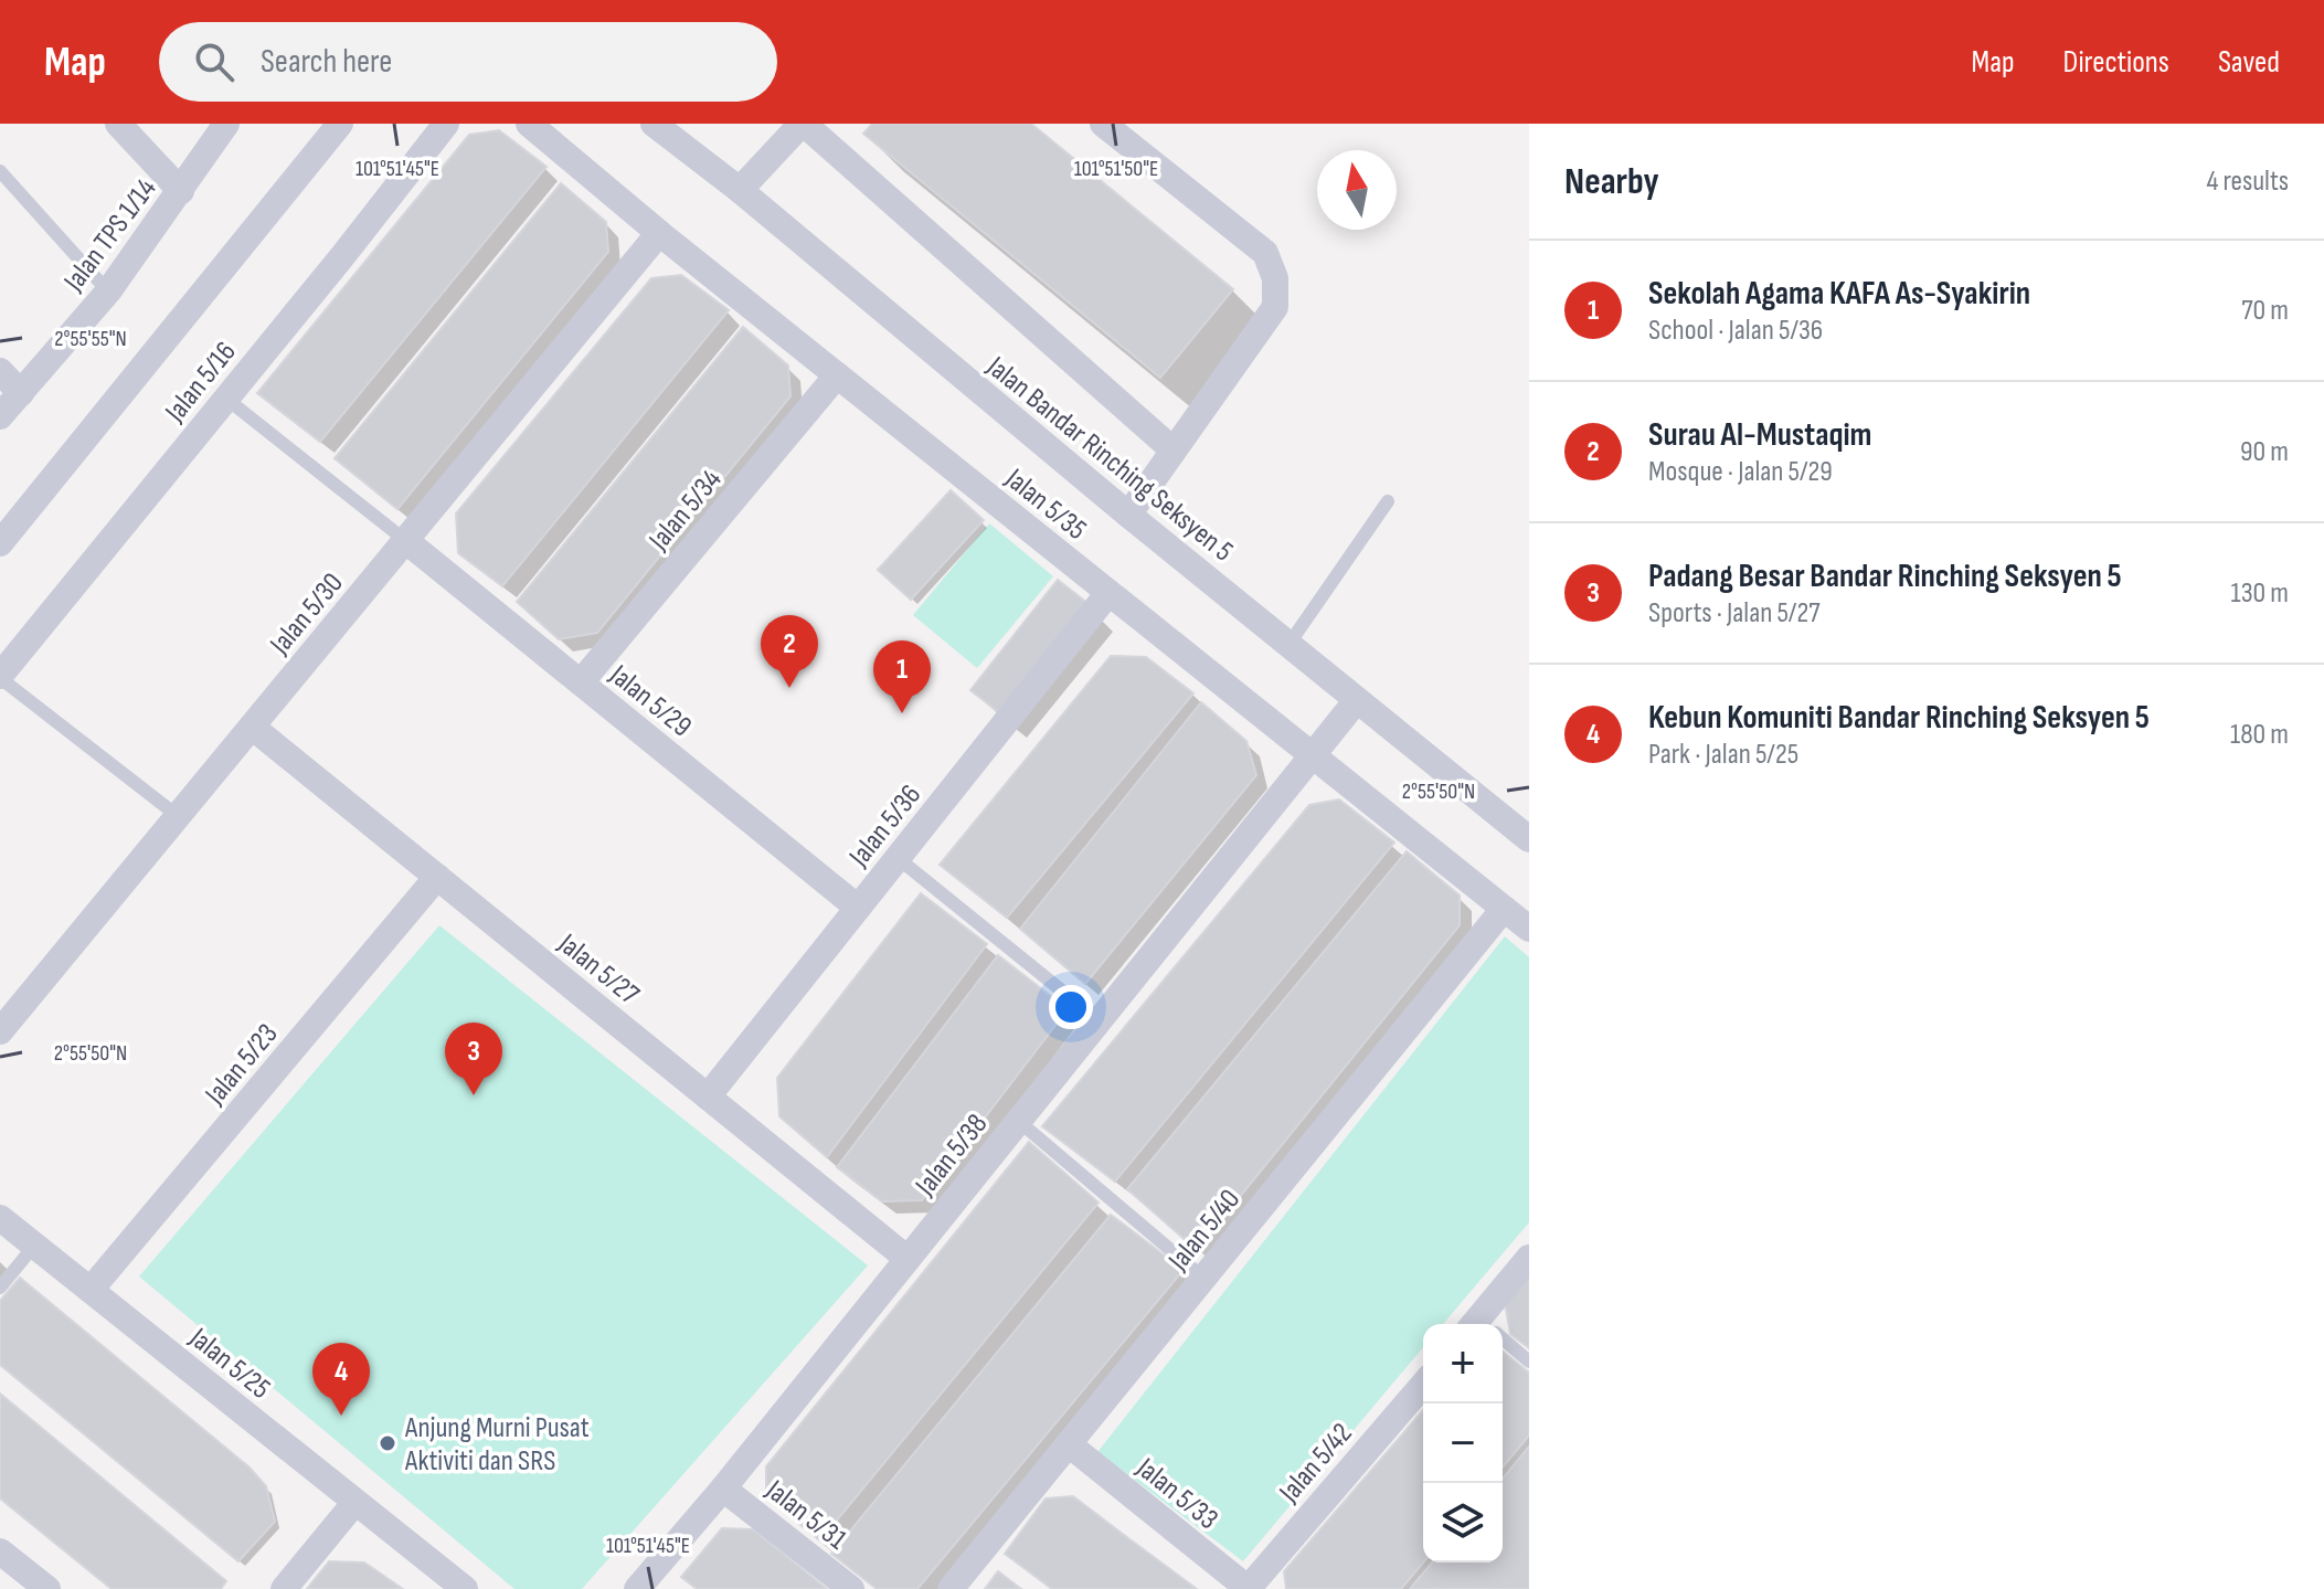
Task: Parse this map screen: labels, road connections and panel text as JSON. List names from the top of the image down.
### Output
{
  "streets": {
    "street": [
      "Jalan TPS 1/14",
      "Jalan 5/16",
      "Jalan Bandar Rinching Seksyen 5",
      "Jalan 5/35",
      "Jalan 5/34",
      "Jalan 5/30",
      "Jalan 5/29",
      "Jalan 5/36",
      "Jalan 5/27",
      "Jalan 5/23",
      "Jalan 5/38",
      "Jalan 5/40",
      "Jalan 5/25",
      "Jalan 5/42",
      "Jalan 5/33",
      "Jalan 5/31"
    ]
  },
  "crossings": [
    ["Jalan Bandar Rinching Seksyen 5", "Jalan 5/38"],
    ["Jalan 5/35", "Jalan 5/34"],
    ["Jalan 5/35", "Jalan 5/30"],
    ["Jalan 5/35", "Jalan 5/36"],
    ["Jalan 5/35", "Jalan 5/38"],
    ["Jalan 5/35", "Jalan 5/40"],
    ["Jalan 5/34", "Jalan 5/29"],
    ["Jalan 5/30", "Jalan 5/29"],
    ["Jalan 5/30", "Jalan 5/27"],
    ["Jalan 5/29", "Jalan 5/36"],
    ["Jalan 5/36", "Jalan 5/27"],
    ["Jalan 5/27", "Jalan 5/23"],
    ["Jalan 5/27", "Jalan 5/38"],
    ["Jalan 5/23", "Jalan 5/25"],
    ["Jalan 5/38", "Jalan 5/31"],
    ["Jalan 5/40", "Jalan 5/33"],
    ["Jalan 5/42", "Jalan 5/33"]
  ],
  "places": ["Anjung Murni Pusat Aktiviti dan SRS"],
  "north": "top",
  "page": {
    "header": "Map",
    "search": "Search here",
    "nav": ["Map", "Directions", "Saved"],
    "heading": ["Nearby", "4 results"],
    "list": [
      {
        "mark": "1",
        "name": "Sekolah Agama KAFA As-Syakirin",
        "note": "School · Jalan 5/36",
        "value": "70 m"
      },
      {
        "mark": "2",
        "name": "Surau Al-Mustaqim",
        "note": "Mosque · Jalan 5/29",
        "value": "90 m"
      },
      {
        "mark": "3",
        "name": "Padang Besar Bandar Rinching Seksyen 5",
        "note": "Sports · Jalan 5/27",
        "value": "130 m"
      },
      {
        "mark": "4",
        "name": "Kebun Komuniti Bandar Rinching Seksyen 5",
        "note": "Park · Jalan 5/25",
        "value": "180 m"
      }
    ],
    "pins": [
      "2",
      "1",
      "3",
      "4"
    ],
    "map_buttons": ["+", "−"]
  },
  "coordinates": [
    "101°51'45\"E",
    "101°51'50\"E",
    "2°55'55\"N",
    "2°55'50\"N"
  ]
}
